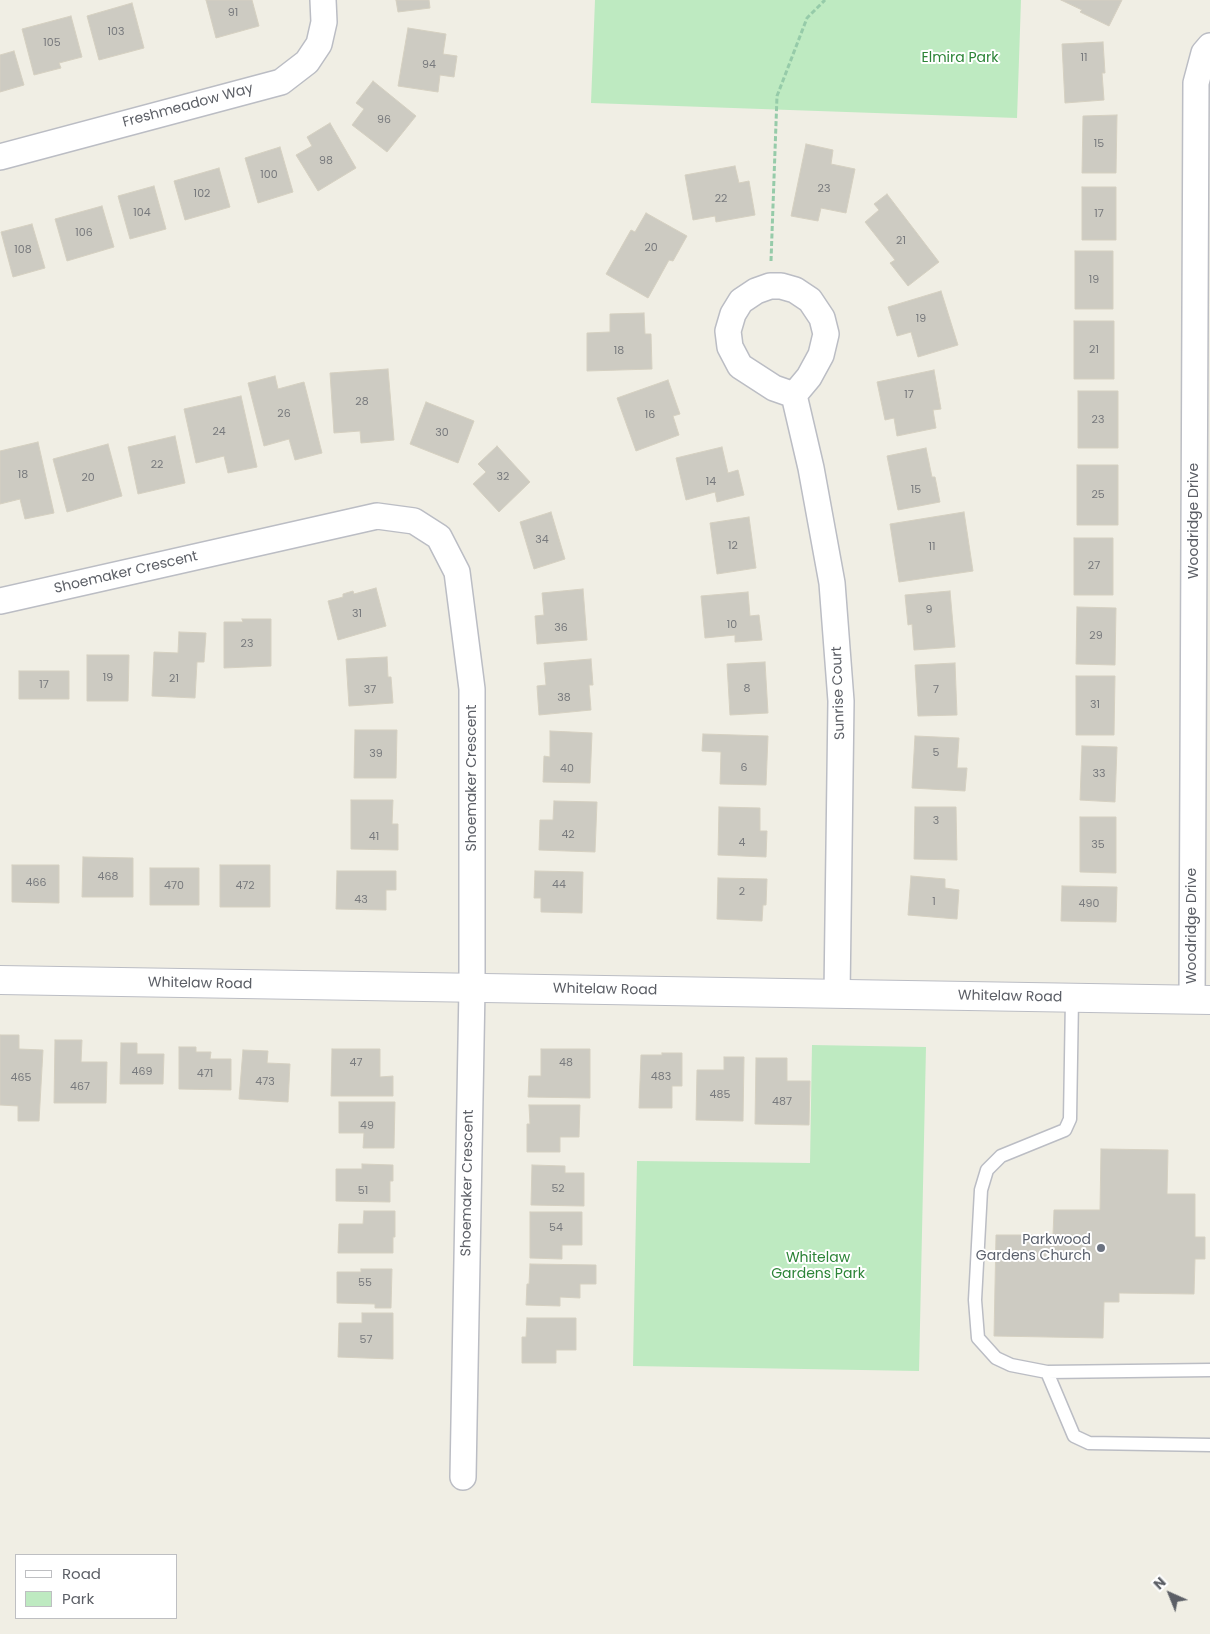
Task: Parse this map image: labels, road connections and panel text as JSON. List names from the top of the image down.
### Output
{
  "streets": {
    "street": [
      "Freshmeadow Way",
      "Woodridge Drive",
      "Shoemaker Crescent",
      "Sunrise Court",
      "Whitelaw Road"
    ]
  },
  "crossings": [
    ["Woodridge Drive", "Whitelaw Road"],
    ["Shoemaker Crescent", "Whitelaw Road"],
    ["Sunrise Court", "Whitelaw Road"]
  ],
  "parks": ["Elmira Park", "Whitelaw Gardens Park"],
  "places": ["Parkwood Gardens Church"],
  "house_numbers": [
    "91",
    "103",
    "105",
    "11",
    "94",
    "96",
    "15",
    "98",
    "100",
    "23",
    "102",
    "22",
    "104",
    "17",
    "106",
    "21",
    "20",
    "108",
    "19",
    "19",
    "21",
    "18",
    "17",
    "28",
    "26",
    "16",
    "23",
    "24",
    "30",
    "22",
    "18",
    "32",
    "20",
    "14",
    "15",
    "25",
    "34",
    "12",
    "11",
    "27",
    "9",
    "31",
    "10",
    "36",
    "29",
    "23",
    "19",
    "21",
    "17",
    "8",
    "37",
    "7",
    "38",
    "31",
    "5",
    "39",
    "6",
    "40",
    "33",
    "3",
    "42",
    "41",
    "4",
    "35",
    "468",
    "466",
    "44",
    "470",
    "472",
    "2",
    "43",
    "1",
    "490",
    "47",
    "48",
    "469",
    "471",
    "483",
    "465",
    "473",
    "467",
    "485",
    "487",
    "49",
    "52",
    "51",
    "54",
    "55",
    "57"
  ],
  "legend": ["Road", "Park"],
  "north": "top left"
}
